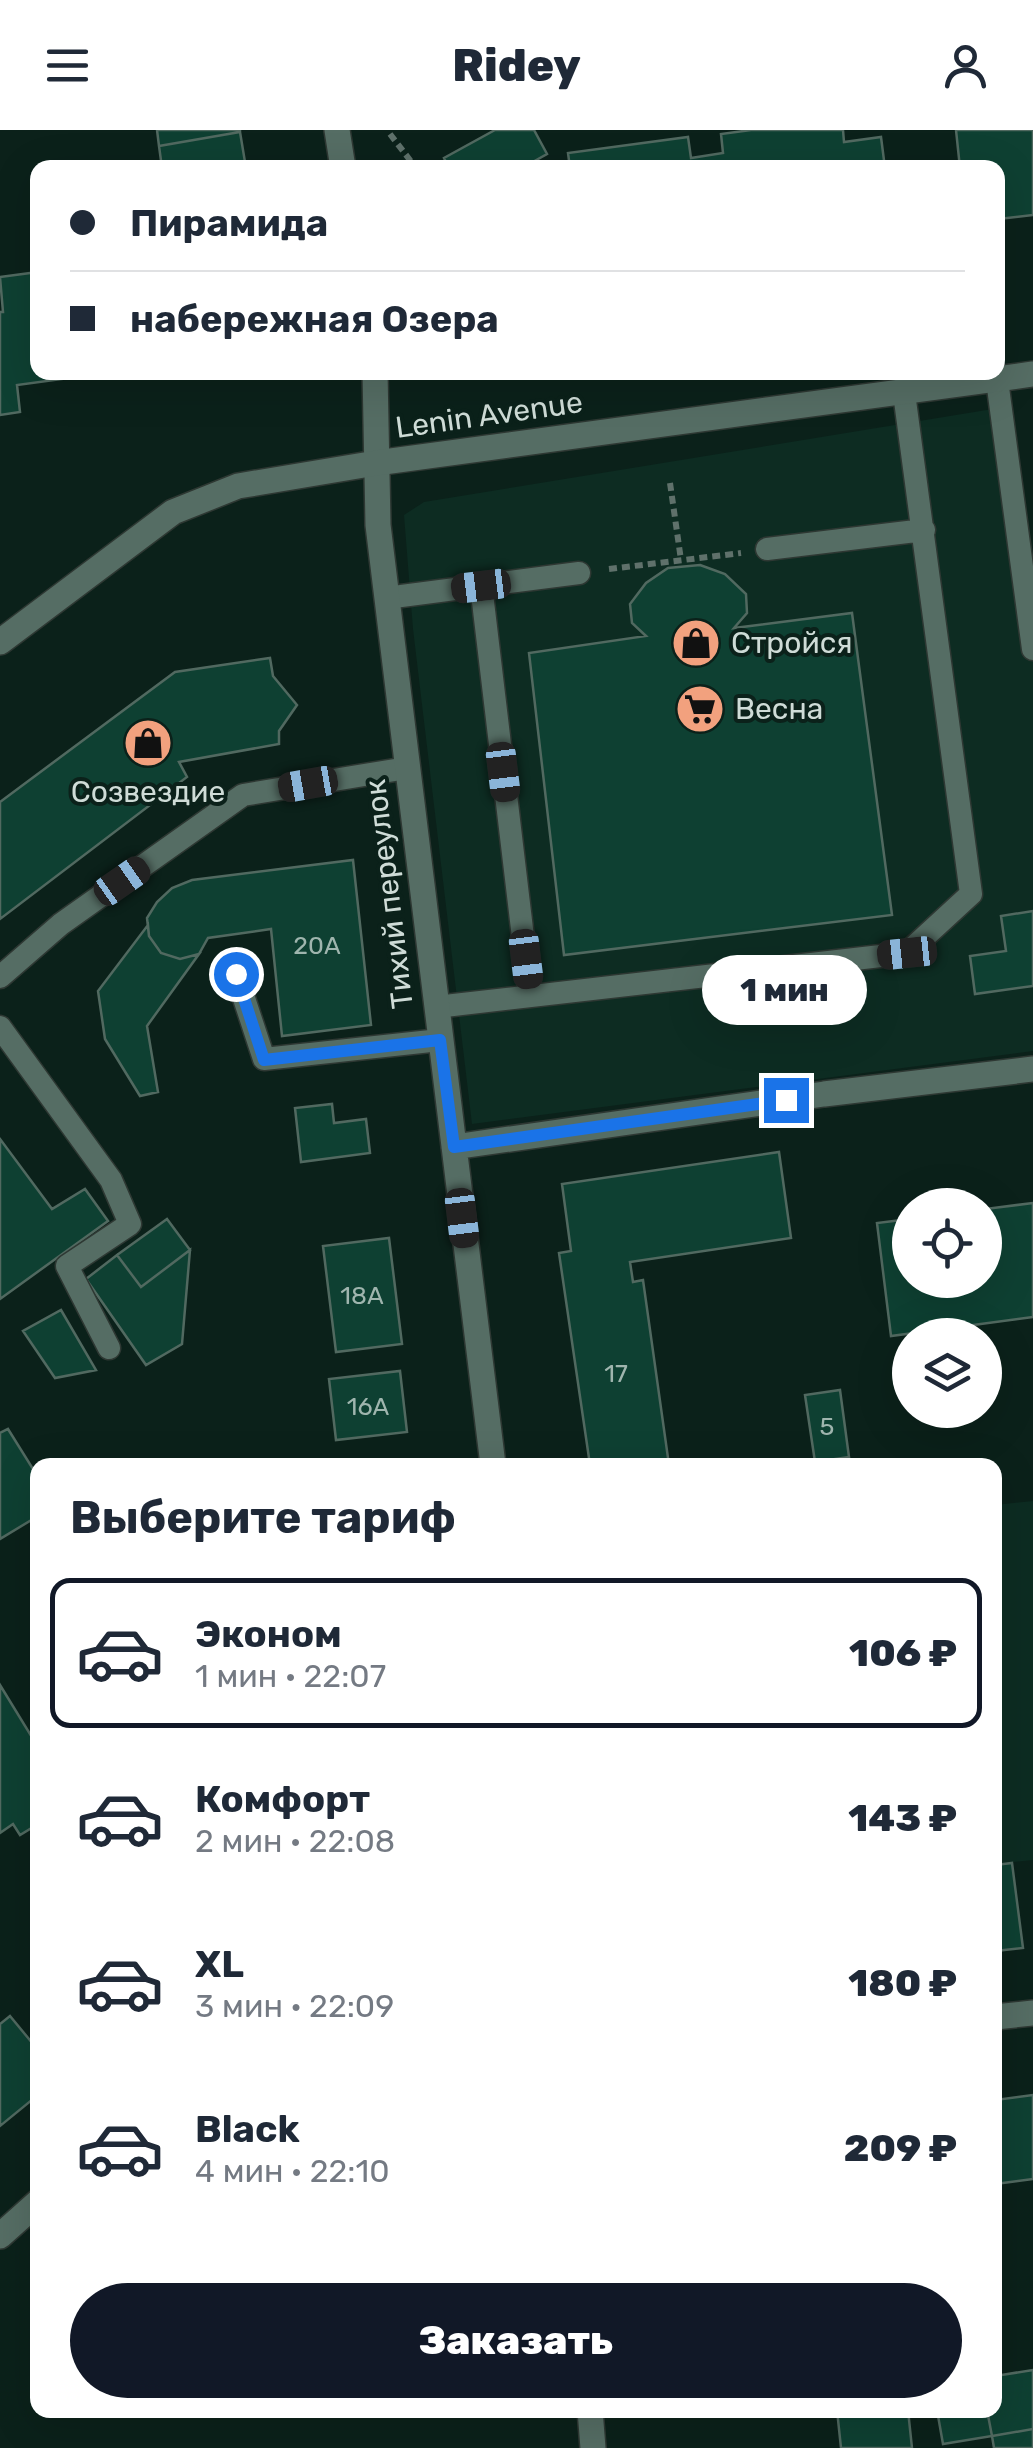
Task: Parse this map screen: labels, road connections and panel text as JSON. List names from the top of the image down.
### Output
{
  "streets": {
    "street": ["Lenin Avenue", "Тихий переулок"]
  },
  "crossings": [
    ["Lenin Avenue", "Тихий переулок"]
  ],
  "places": {
    "shop": ["Стройся", "Созвездие"],
    "supermarket": ["Весна"]
  },
  "house_numbers": [
    "20А",
    "18А",
    "17",
    "16А",
    "5"
  ],
  "page": {
    "header": "Ridey",
    "banner": ["Пирамида", "набережная Озера"],
    "bubble": "1 мин",
    "heading": "Выберите тариф",
    "list": [
      {
        "name": "Эконом",
        "note": "1 мин · 22:07",
        "value": "106 ₽"
      },
      {
        "name": "Комфорт",
        "note": "2 мин · 22:08",
        "value": "143 ₽"
      },
      {
        "name": "XL",
        "note": "3 мин · 22:09",
        "value": "180 ₽"
      },
      {
        "name": "Black",
        "note": "4 мин · 22:10",
        "value": "209 ₽"
      }
    ],
    "buttons": "Заказать"
  }
}
